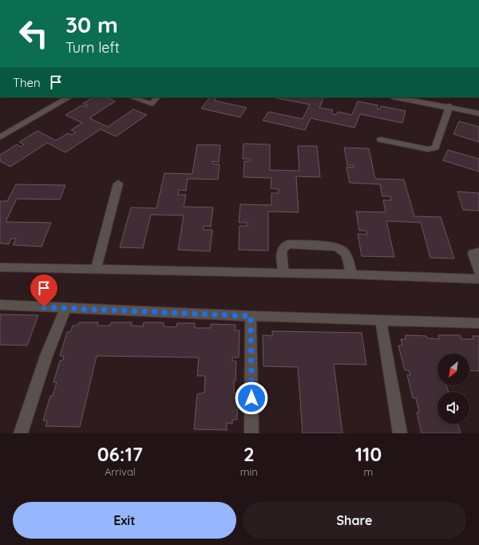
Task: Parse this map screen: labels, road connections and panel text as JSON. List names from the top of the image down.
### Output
{
  "north": "bottom left",
  "page": {
    "turn": ["30 m", "Turn left"],
    "then": "Then",
    "eta": [
      "06:17",
      "Arrival",
      "2",
      "min",
      "110",
      "m"
    ],
    "buttons": ["Exit", "Share"]
  }
}
